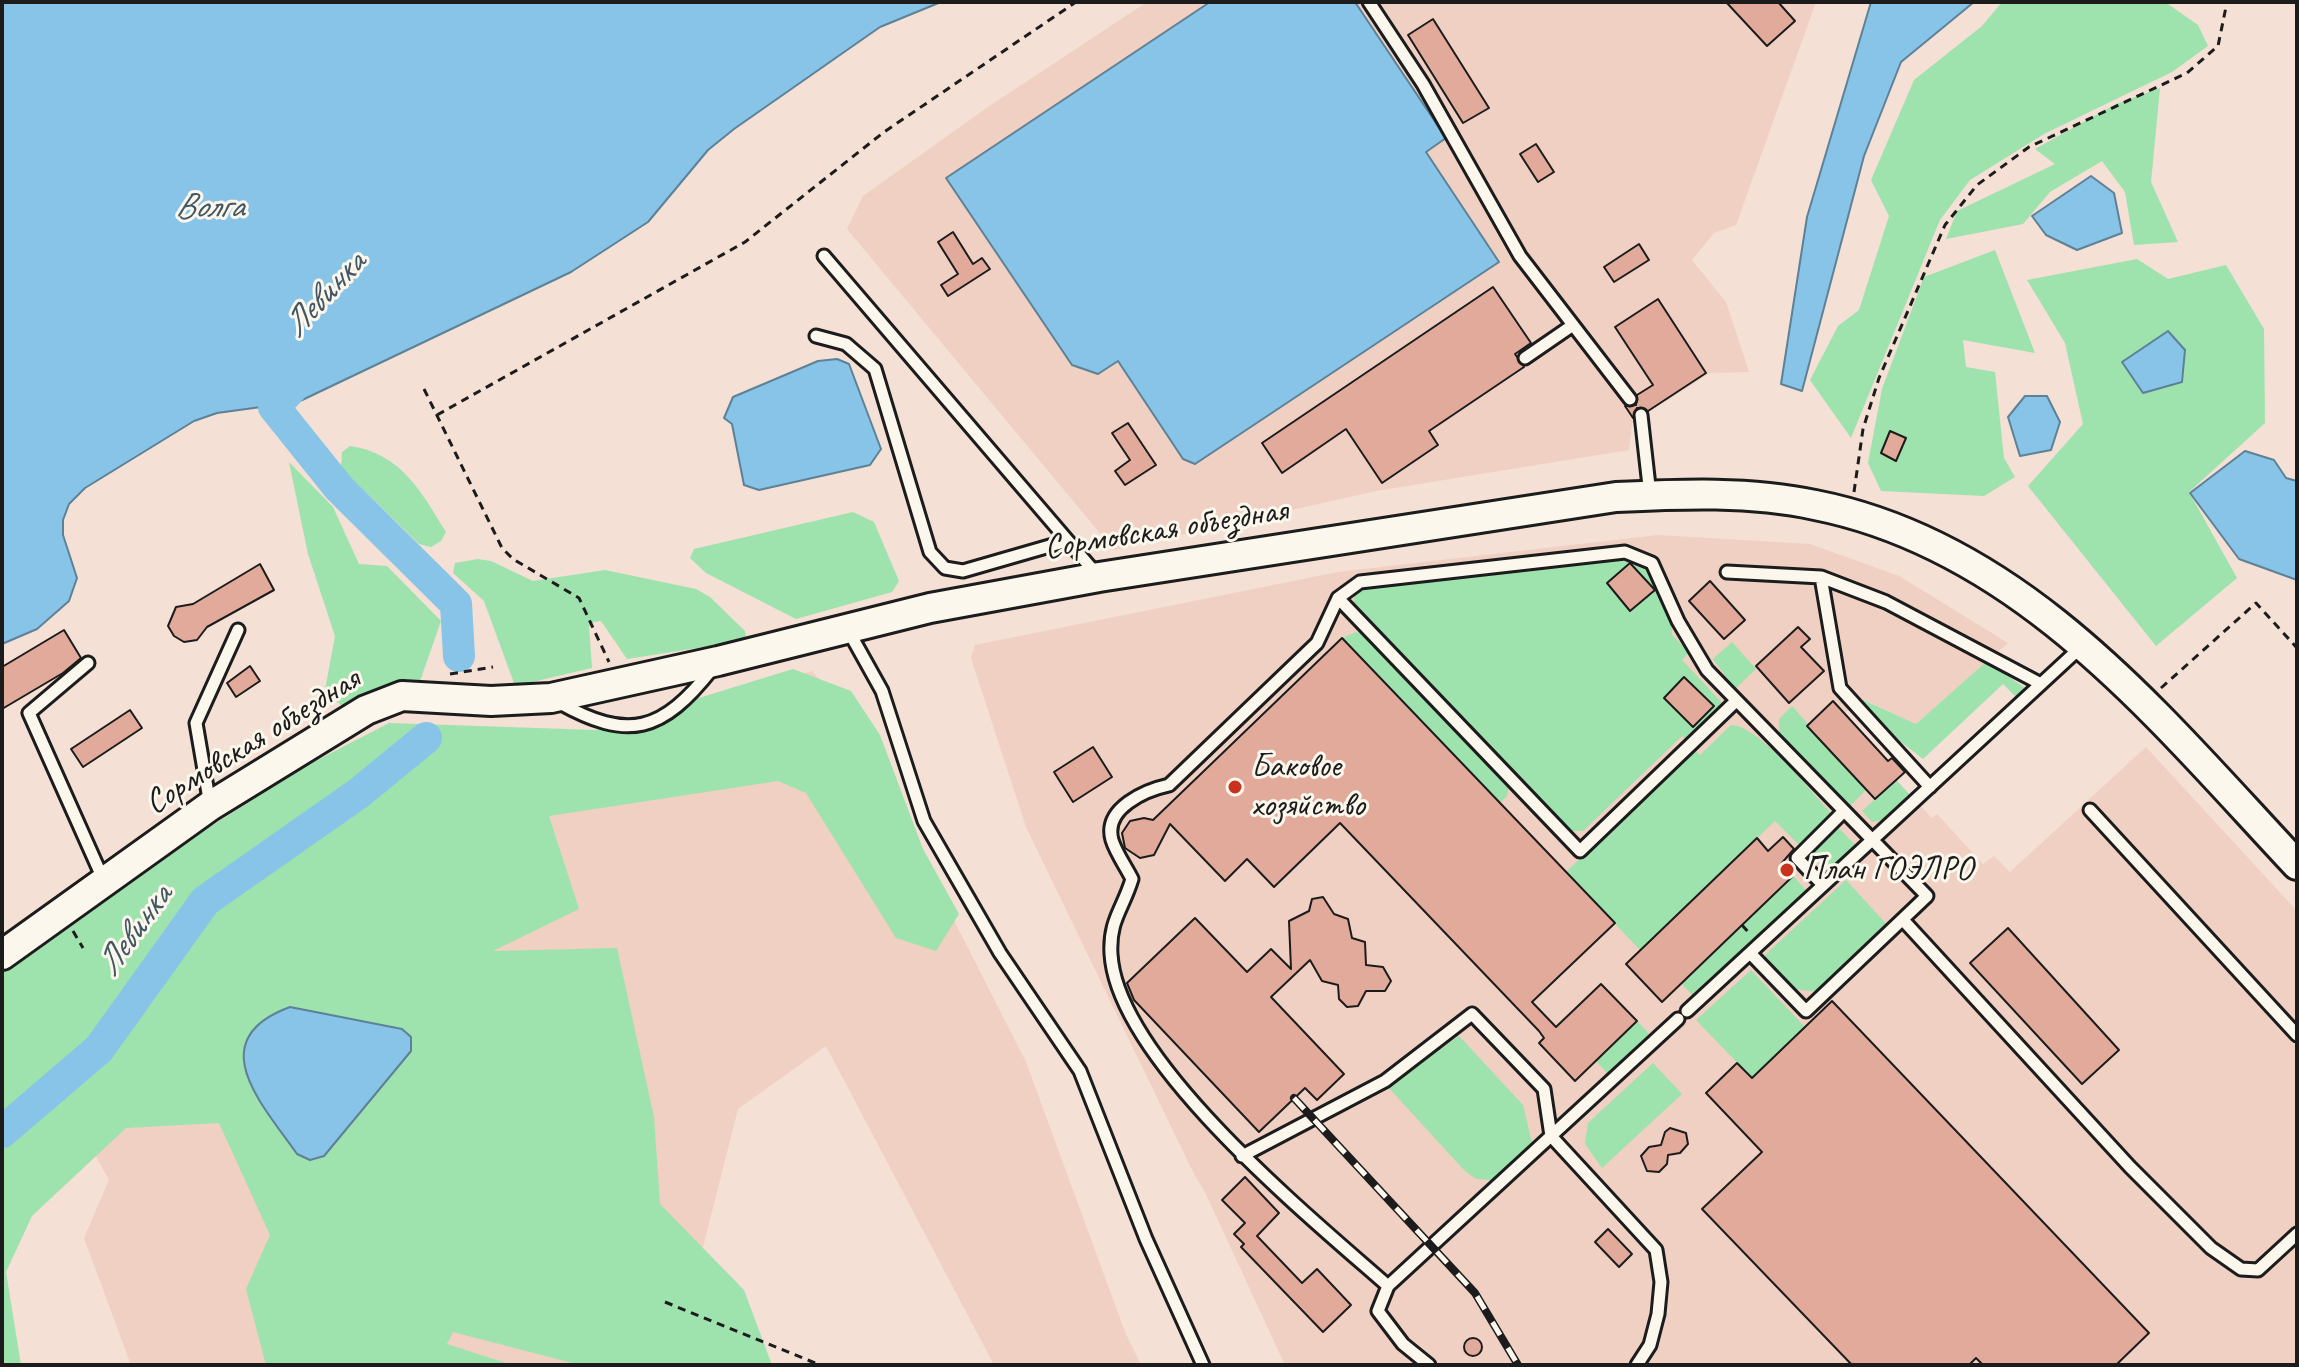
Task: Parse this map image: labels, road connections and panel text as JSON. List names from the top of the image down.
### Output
{
  "streets": {
    "street": ["Сормовская объездная"]
  },
  "water": ["Волга", "Левинка"],
  "places": ["Баковое хозяйство", "План ГОЭЛРО"]
}
